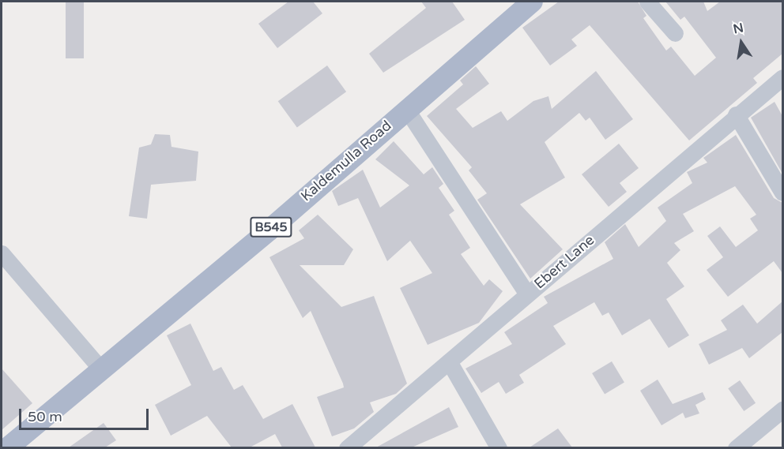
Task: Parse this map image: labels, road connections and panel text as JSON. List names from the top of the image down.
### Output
{
  "streets": {
    "main road": ["Kaldemulla Road", "B545"],
    "street": ["Ebert Lane"]
  },
  "scale_bar": "50 m",
  "north": "top"
}
